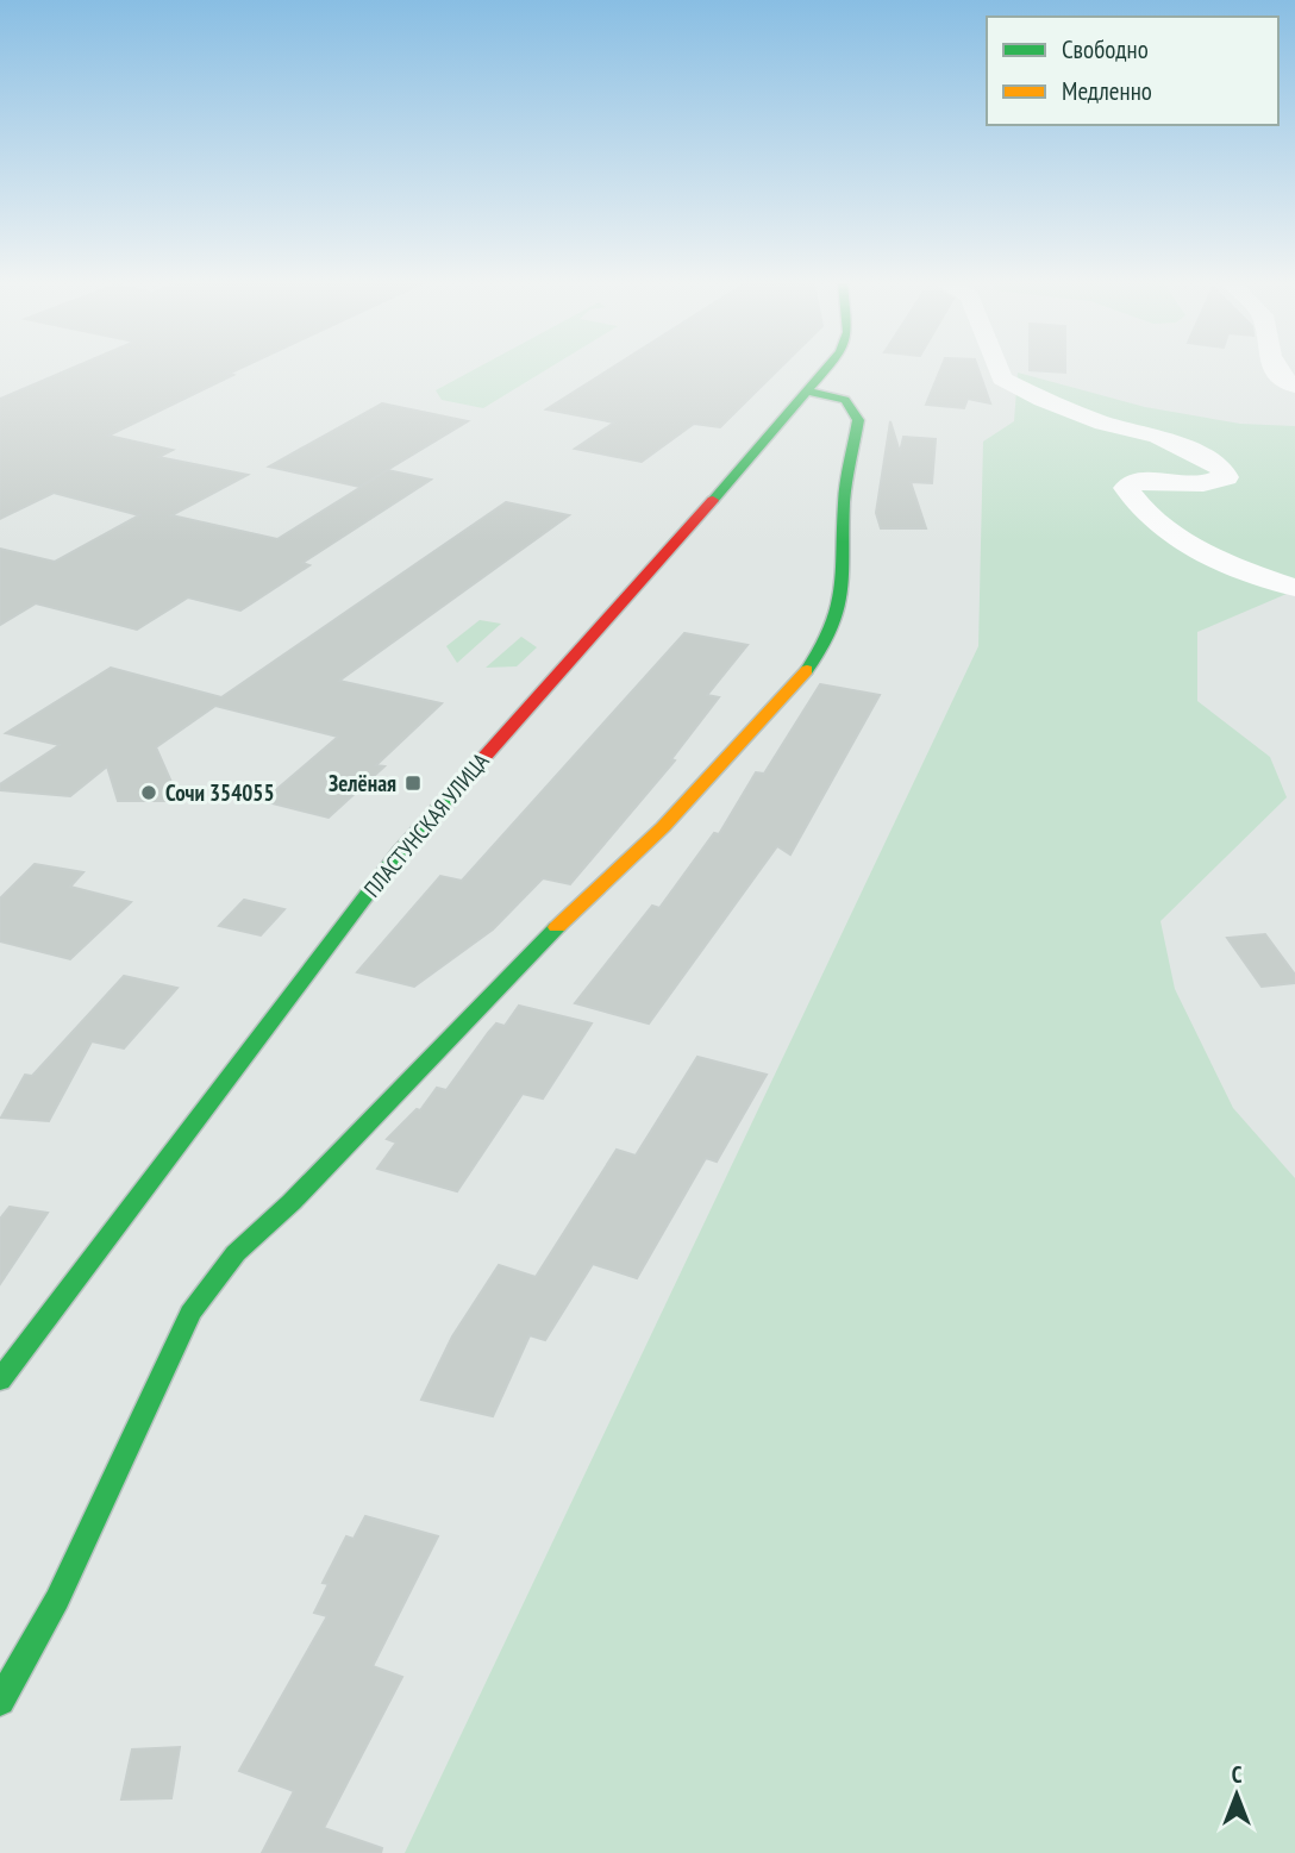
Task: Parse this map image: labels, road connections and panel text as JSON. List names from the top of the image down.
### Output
{
  "streets": {
    "main road": ["ПЛАСТУНСКАЯ УЛИЦА"]
  },
  "places": {
    "transit": ["Зелёная"],
    "other": ["Сочи 354055"]
  },
  "legend": ["Свободно", "Медленно"],
  "north": "top"
}
